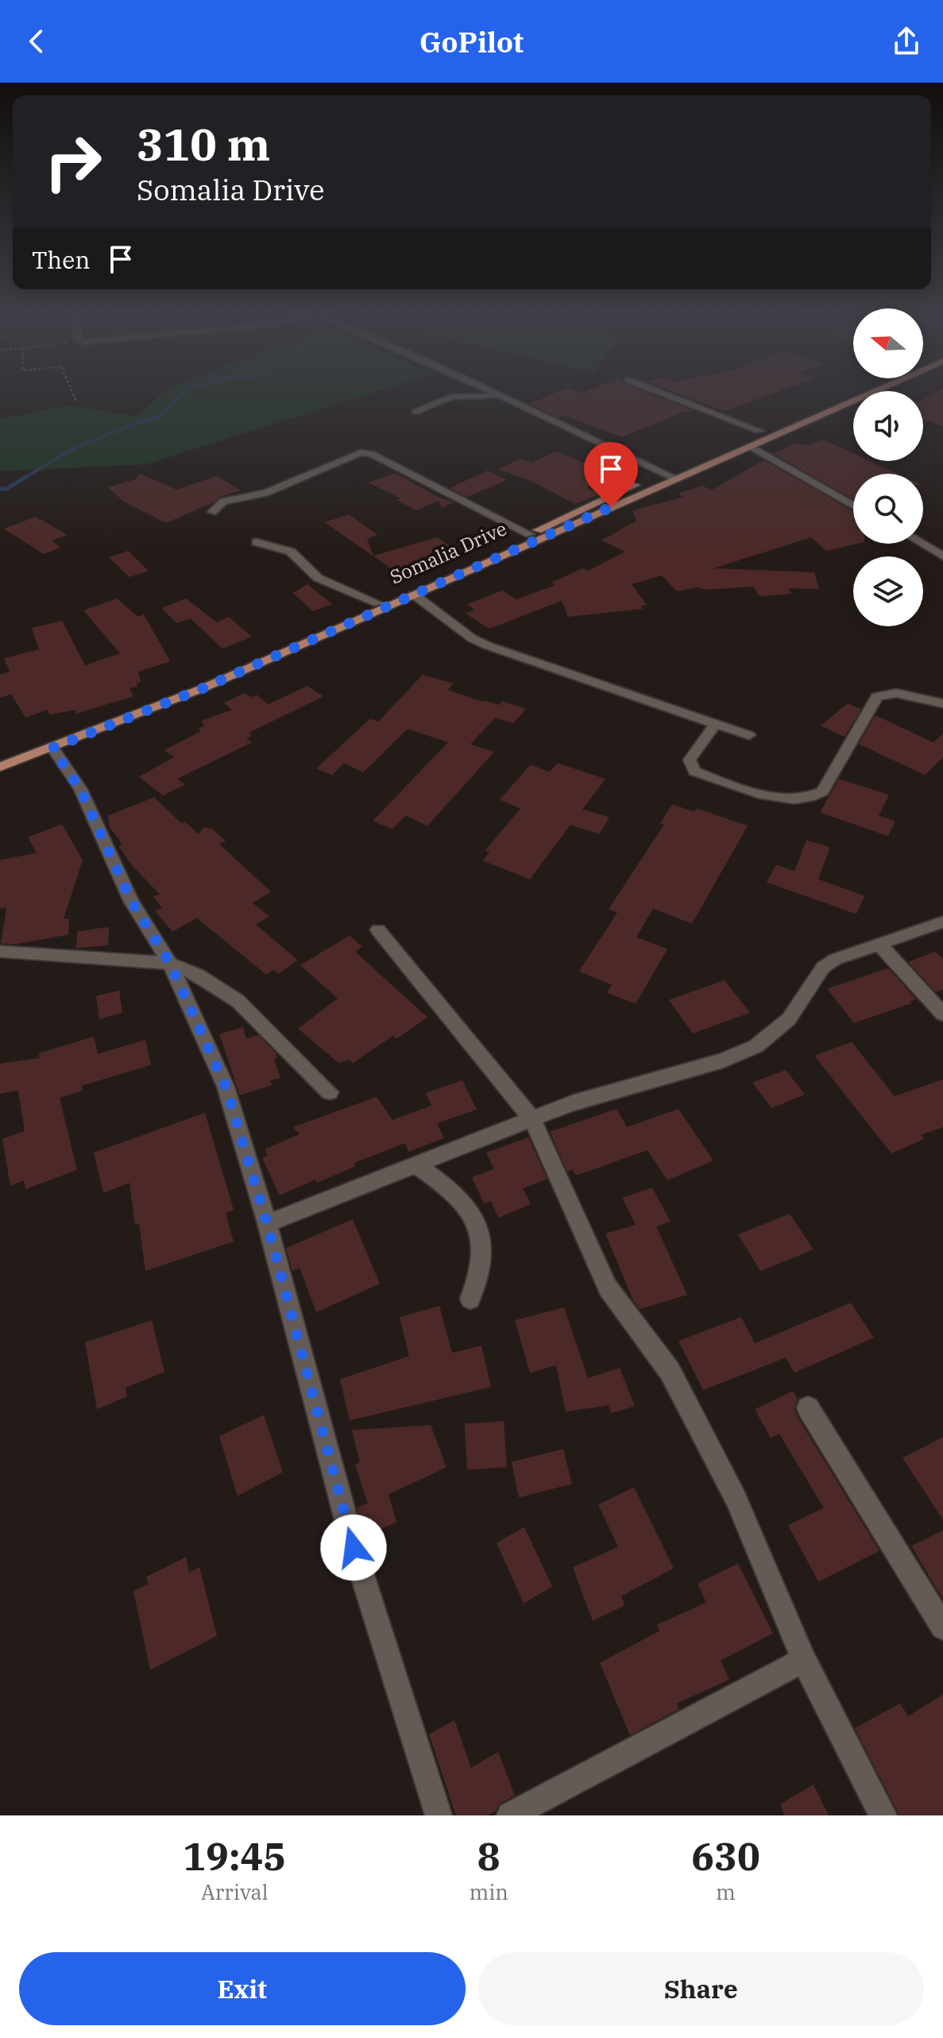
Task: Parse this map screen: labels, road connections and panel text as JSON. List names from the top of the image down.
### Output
{
  "streets": {
    "main road": ["Somalia Drive"]
  },
  "north": "left",
  "page": {
    "header": "GoPilot",
    "turn": ["310 m", "Somalia Drive"],
    "then": "Then",
    "eta": [
      "19:45",
      "Arrival",
      "8",
      "min",
      "630",
      "m"
    ],
    "buttons": ["Exit", "Share"]
  }
}
